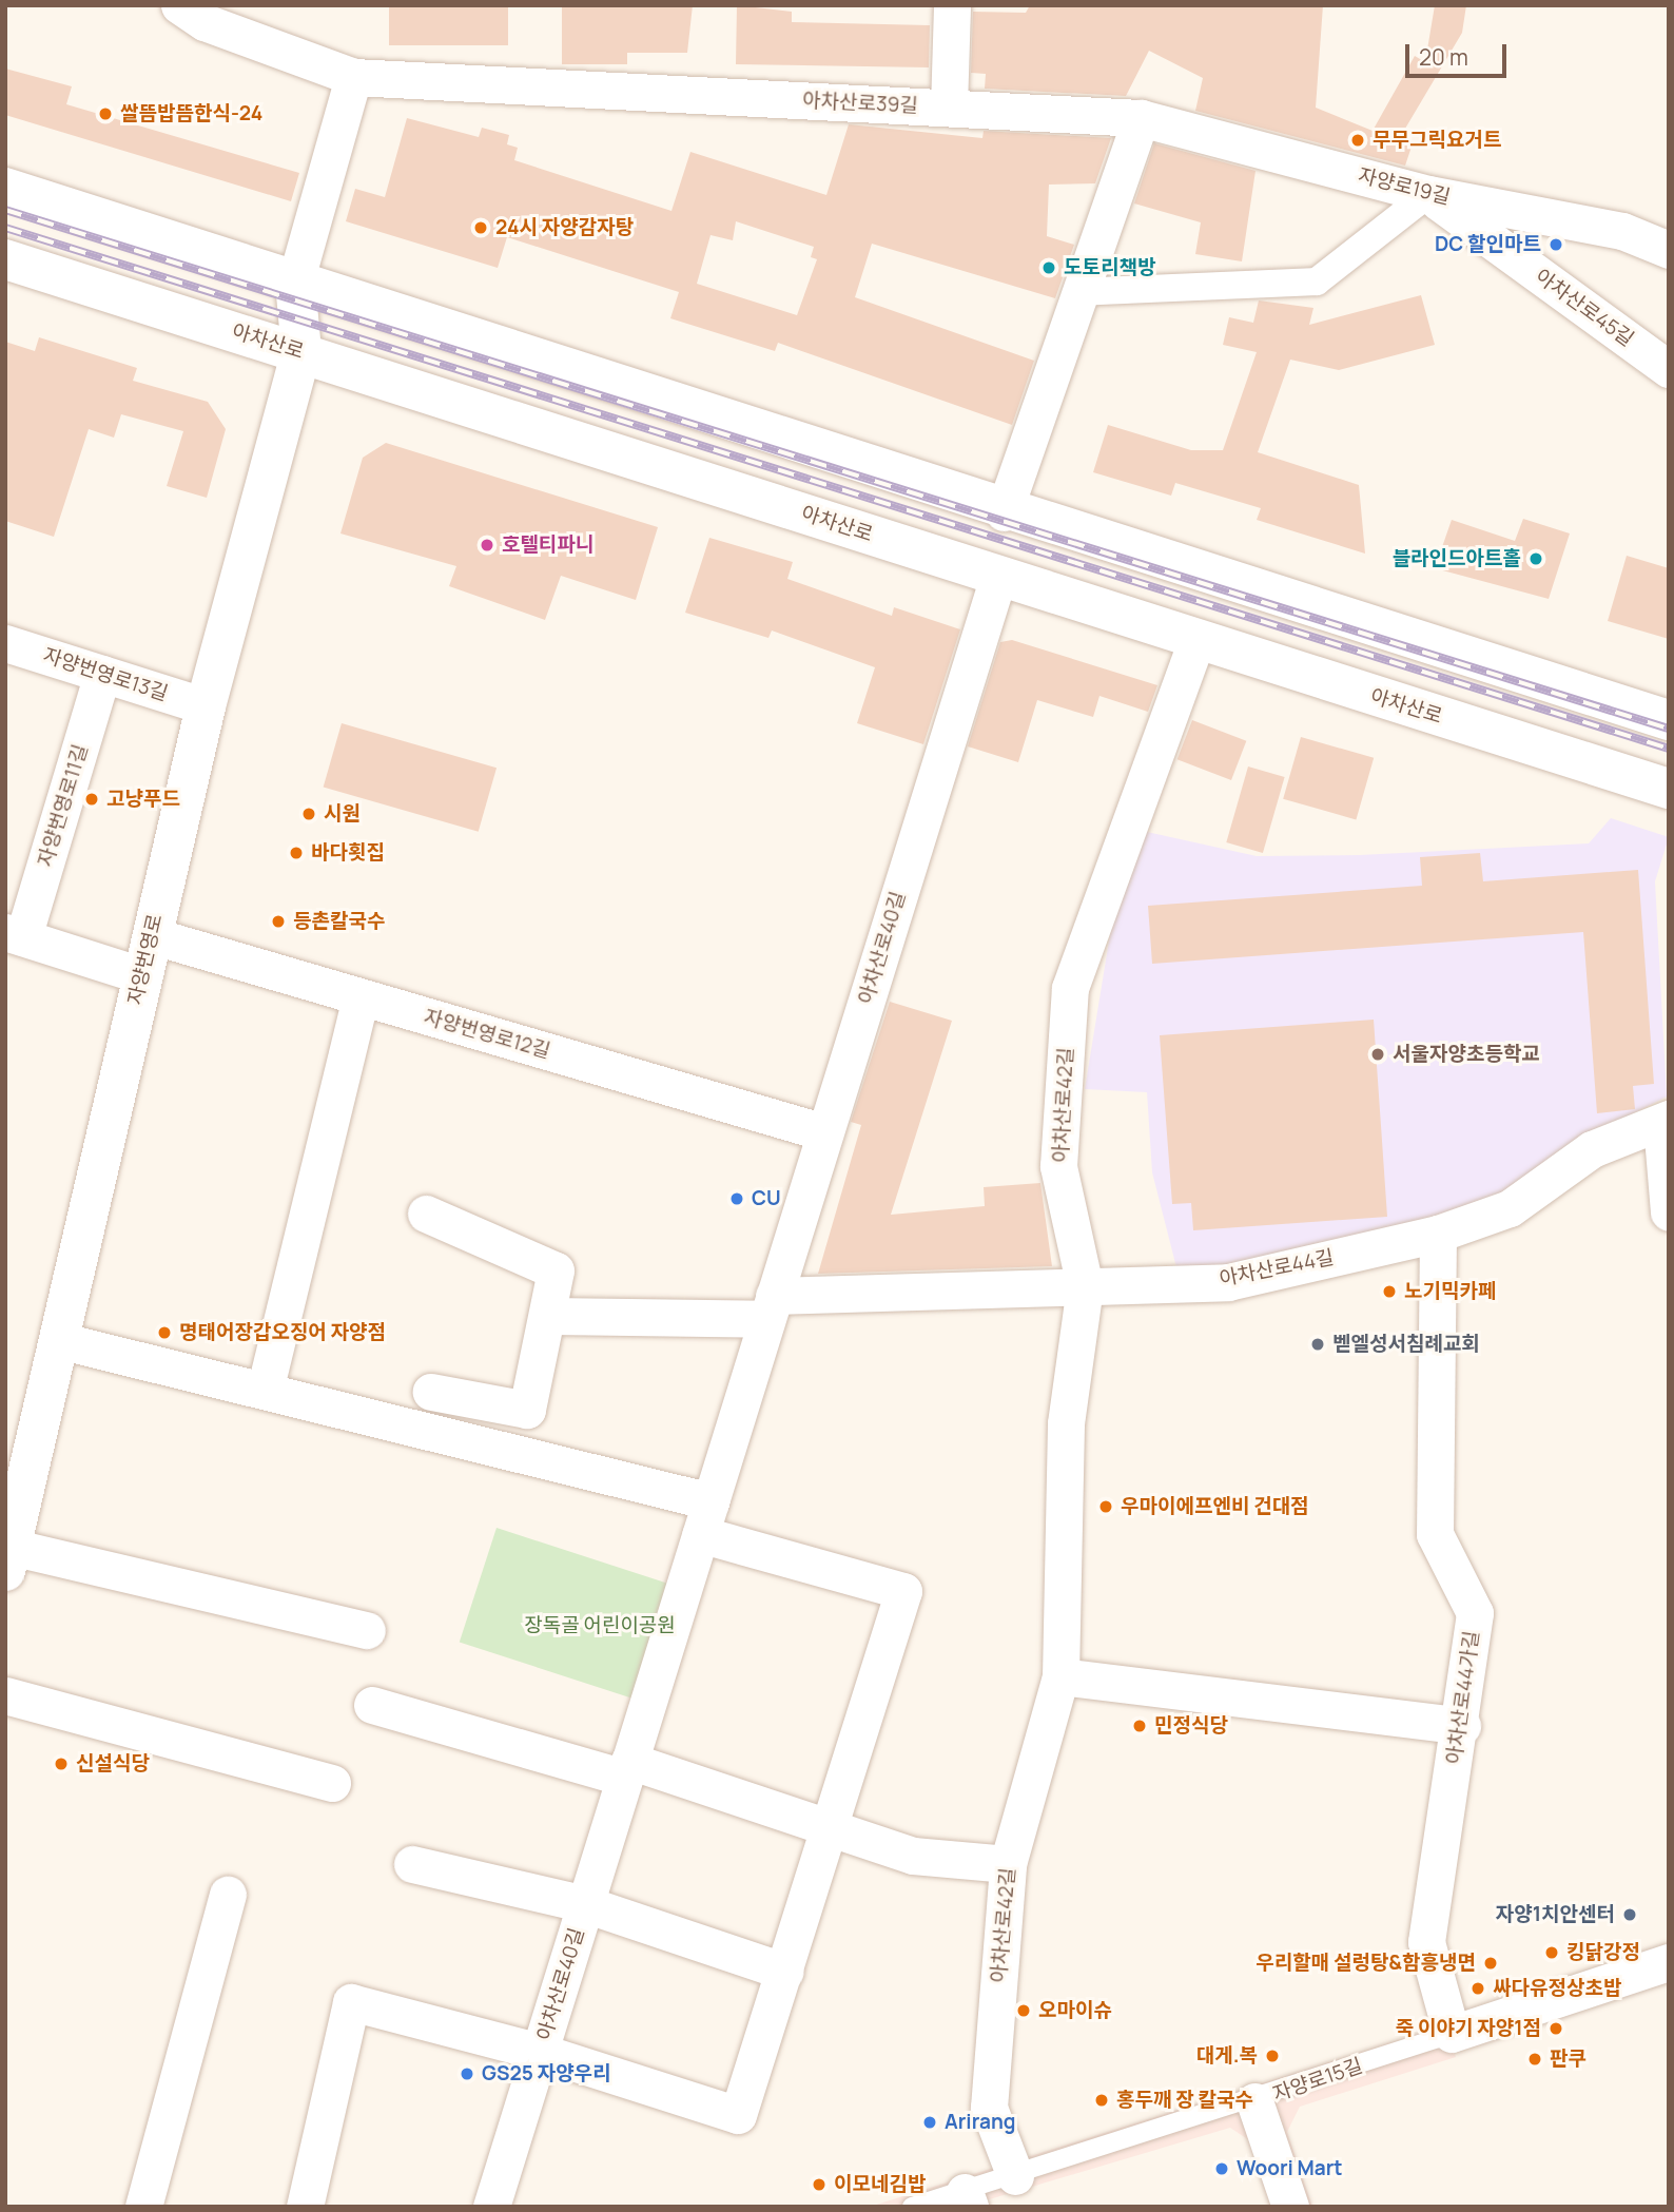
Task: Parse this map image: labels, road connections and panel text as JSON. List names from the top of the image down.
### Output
{
  "streets": {
    "main road": ["아차산로", "자양번영로"],
    "street": [
      "아차산로39길",
      "자양로19길",
      "아차산로45길",
      "자양번영로13길",
      "자양번영로11길",
      "아차산로40길",
      "자양번영로12길",
      "아차산로42길",
      "아차산로44길",
      "아차산로44가길",
      "자양로15길"
    ]
  },
  "crossings": [
    ["아차산로39길", "자양로19길"],
    ["자양로19길", "아차산로45길"],
    ["아차산로", "아차산로40길"],
    ["아차산로", "자양번영로"],
    ["아차산로", "아차산로42길"],
    ["자양번영로13길", "자양번영로11길"],
    ["자양번영로13길", "자양번영로"],
    ["자양번영로11길", "자양번영로"],
    ["아차산로40길", "자양번영로12길"],
    ["아차산로40길", "아차산로44길"],
    ["자양번영로", "자양번영로12길"],
    ["아차산로42길", "아차산로44길"],
    ["아차산로42길", "자양로15길"],
    ["아차산로44길", "아차산로44가길"],
    ["아차산로44가길", "자양로15길"]
  ],
  "parks": ["장독골 어린이공원"],
  "places": [
    "쌀뜸밥뜸한식-24",
    "무무그릭요거트",
    "24시 자양감자탕",
    "DC 할인마트",
    "도토리책방",
    "호텔티파니",
    "블라인드아트홀",
    "고냥푸드",
    "시원",
    "바다횟집",
    "등촌칼국수",
    "서울자양초등학교",
    "CU",
    "노기믹카페",
    "명태어장갑오징어 자양점",
    "벧엘성서침례교회",
    "우마이에프엔비 건대점",
    "민정식당",
    "신설식당",
    "자양1치안센터",
    "킹닭강정",
    "우리할매 설렁탕&함흥냉면",
    "싸다유정상초밥",
    "오마이슈",
    "죽 이야기 자양1점",
    "대게.복",
    "판쿠",
    "GS25 자양우리",
    "홍두깨 장 칼국수",
    "Arirang",
    "Woori Mart",
    "이모네김밥"
  ],
  "scale_bar": "20 m"
}
